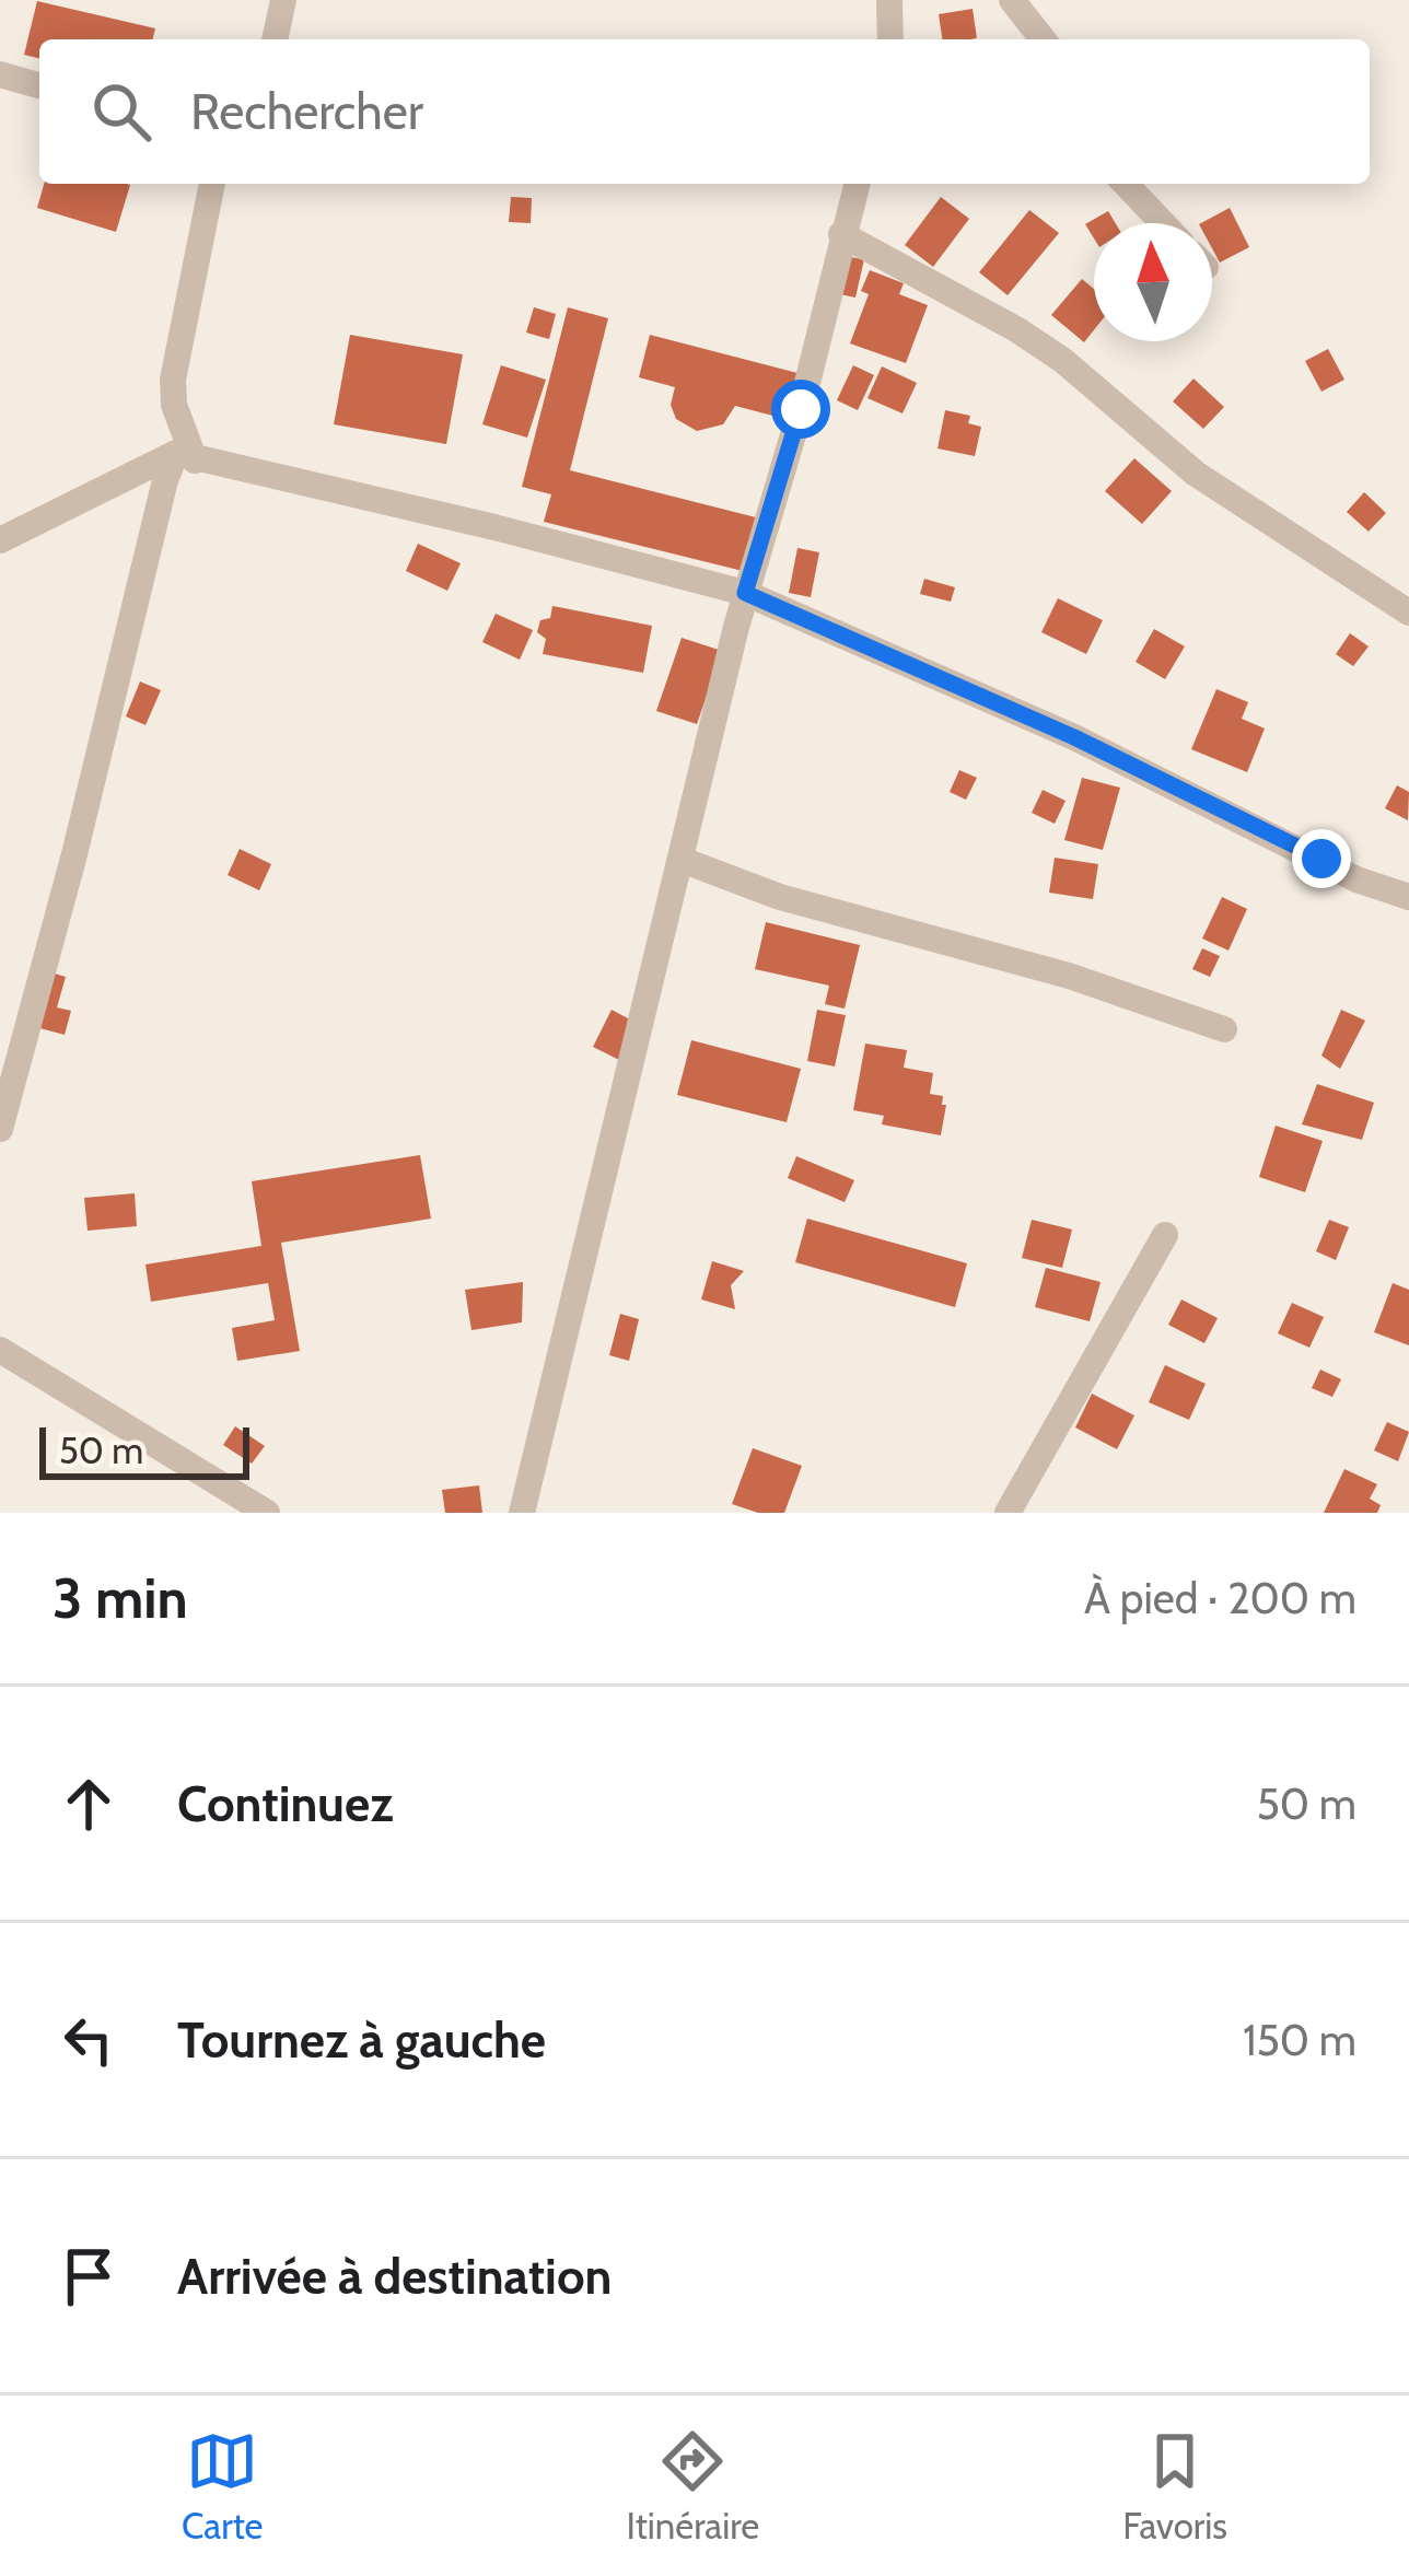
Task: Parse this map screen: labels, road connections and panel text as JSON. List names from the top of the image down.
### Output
{
  "scale_bar": "50 m",
  "north": "top",
  "page": {
    "search": "Rechercher",
    "scale": "50 m",
    "heading": ["3 min", "À pied · 200 m"],
    "list": [
      ["Continuez", "50 m"],
      ["Tournez à gauche", "150 m"],
      "Arrivée à destination"
    ],
    "nav": ["Carte", "Itinéraire", "Favoris"]
  }
}
